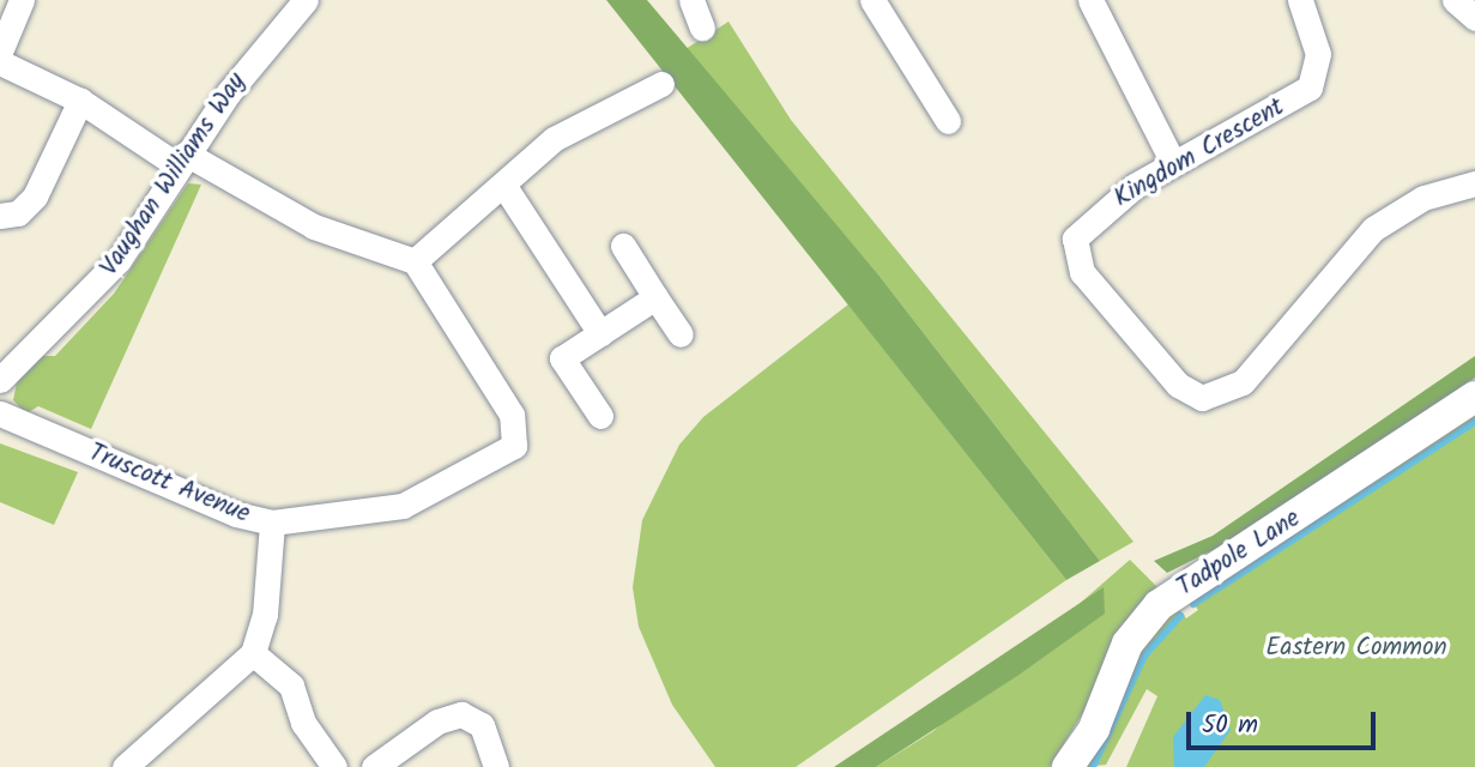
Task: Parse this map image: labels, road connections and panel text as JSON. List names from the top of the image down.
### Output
{
  "streets": {
    "street": [
      "Kingdom Crescent",
      "Vaughan Williams Way",
      "Truscott Avenue",
      "Tadpole Lane"
    ]
  },
  "parks": ["Eastern Common"],
  "scale_bar": "50 m"
}
